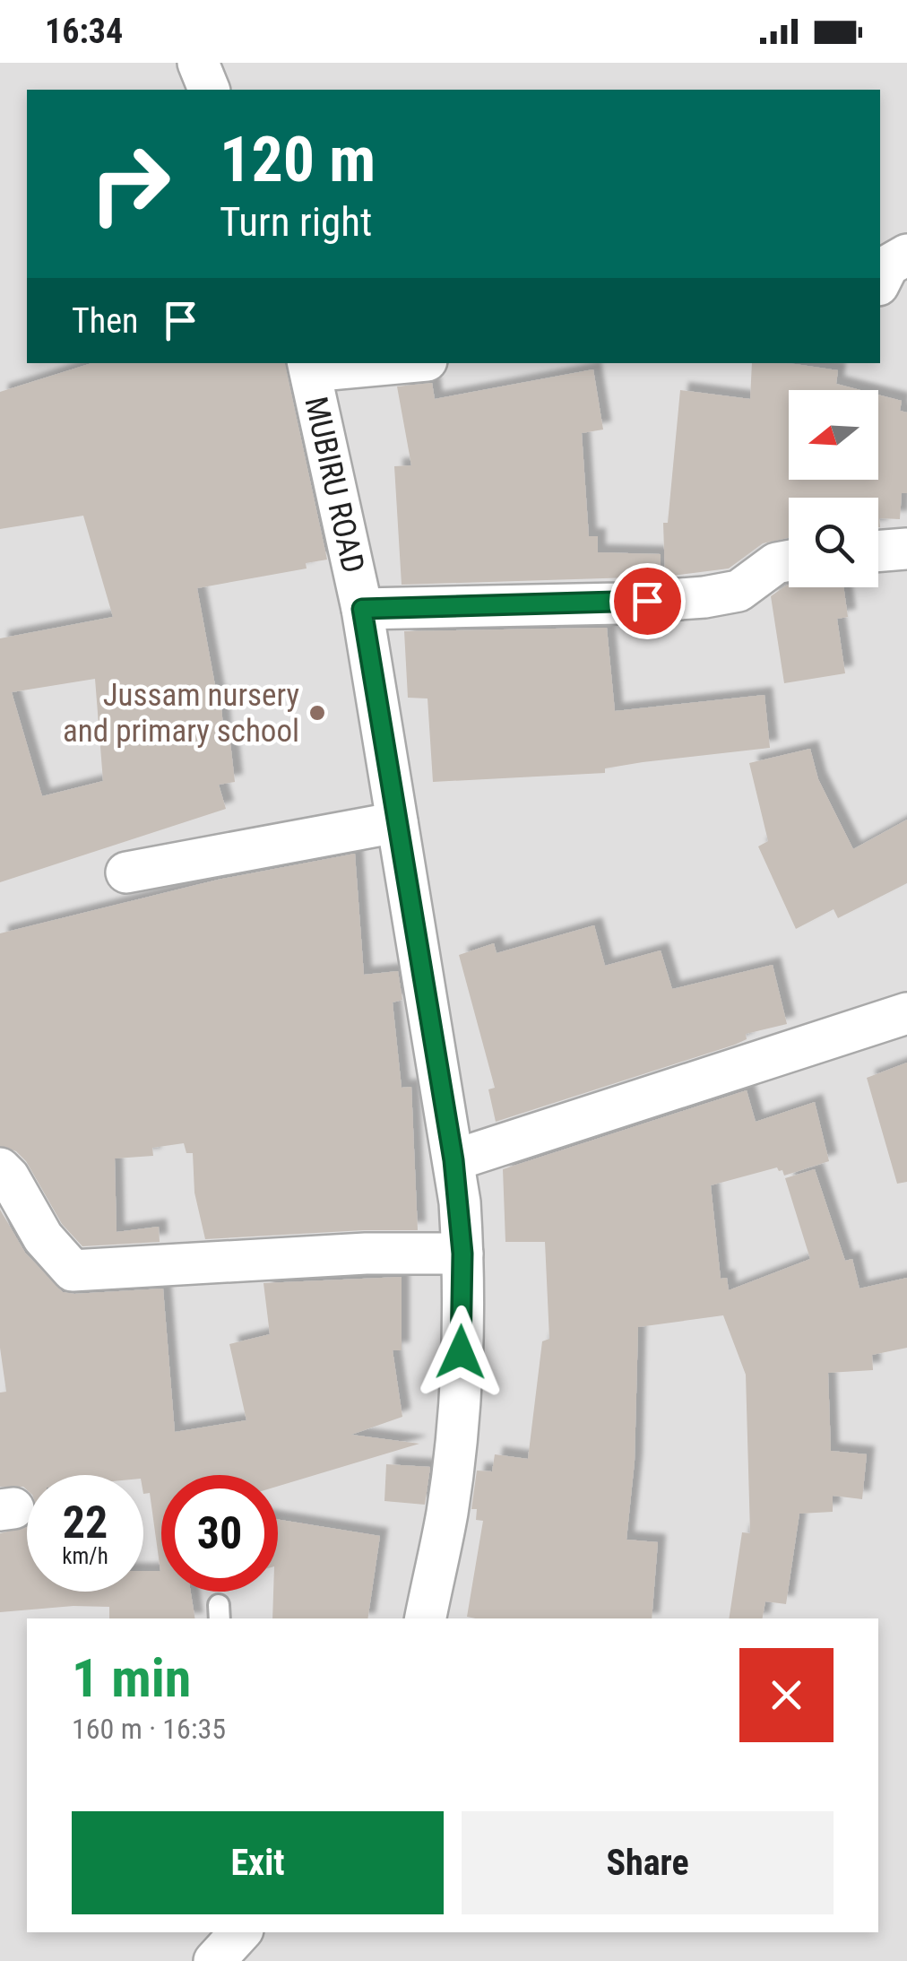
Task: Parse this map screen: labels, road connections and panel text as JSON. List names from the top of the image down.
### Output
{
  "streets": {
    "street": ["MUBIRU ROAD"]
  },
  "places": ["Jussam nursery and primary school"],
  "north": "left",
  "page": {
    "status": "16:34",
    "turn": ["120 m", "Turn right"],
    "then": "Then",
    "speed": "22 km/h",
    "limit": "30",
    "heading": ["1 min", "160 m · 16:35"],
    "buttons": ["Exit", "Share"]
  }
}
